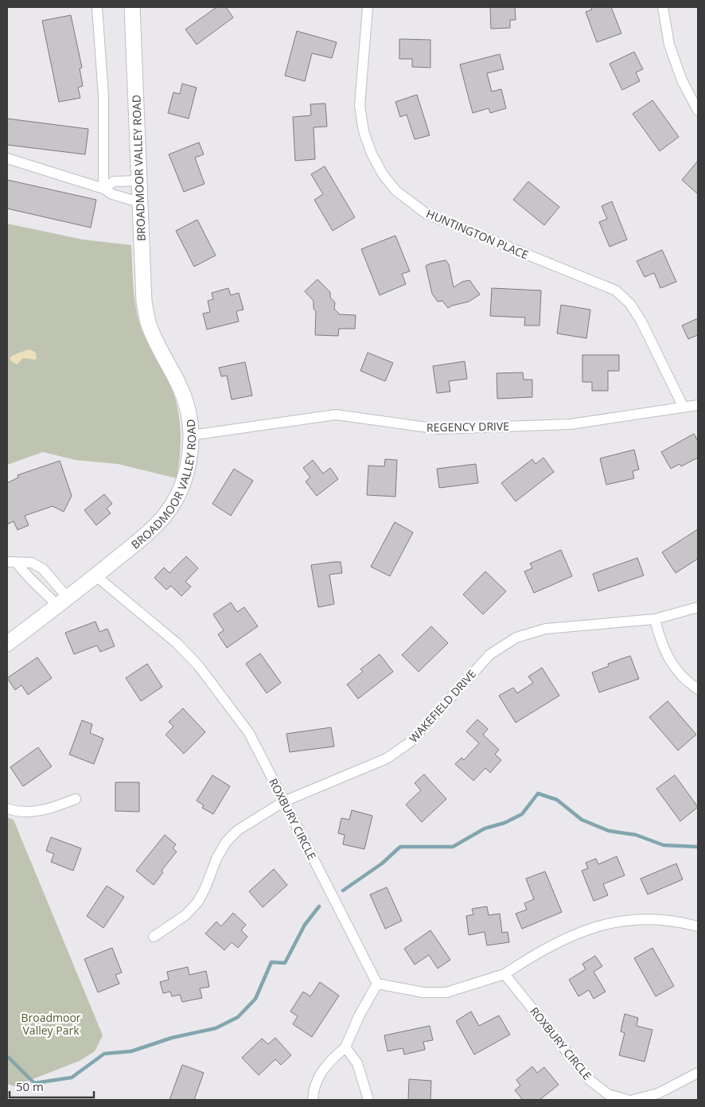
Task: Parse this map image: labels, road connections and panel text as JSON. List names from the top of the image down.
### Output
{
  "streets": {
    "street": [
      "BROADMOOR VALLEY ROAD",
      "HUNTINGTON PLACE",
      "REGENCY DRIVE",
      "WAKEFIELD DRIVE",
      "ROXBURY CIRCLE"
    ]
  },
  "crossings": [
    ["BROADMOOR VALLEY ROAD", "REGENCY DRIVE"],
    ["BROADMOOR VALLEY ROAD", "ROXBURY CIRCLE"],
    ["HUNTINGTON PLACE", "REGENCY DRIVE"],
    ["WAKEFIELD DRIVE", "ROXBURY CIRCLE"]
  ],
  "parks": ["Broadmoor Valley Park"],
  "scale_bar": "50 m"
}
